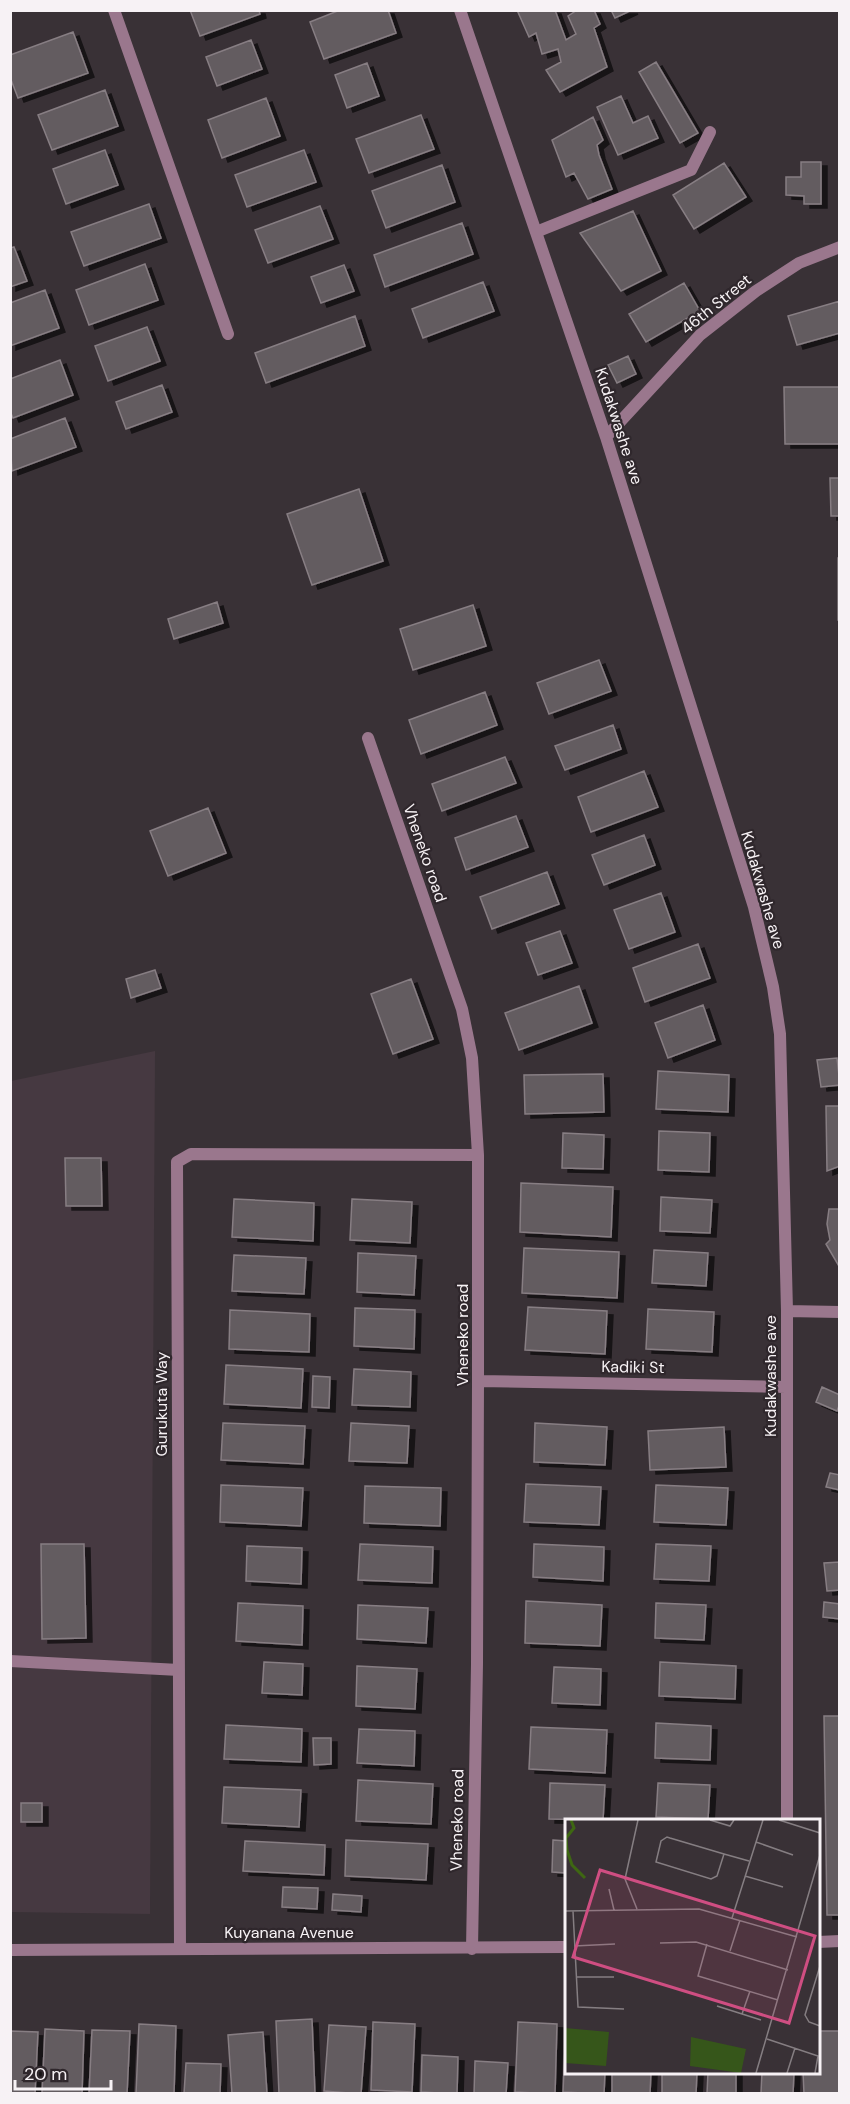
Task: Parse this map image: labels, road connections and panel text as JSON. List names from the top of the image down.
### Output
{
  "streets": {
    "street": [
      "46th Street",
      "Kudakwashe ave",
      "Vheneko road",
      "Kadiki St",
      "Gurukuta Way",
      "Kuyanana Avenue"
    ]
  },
  "crossings": [
    ["46th Street", "Kudakwashe ave"],
    ["Kudakwashe ave", "Kadiki St"],
    ["Vheneko road", "Kadiki St"],
    ["Vheneko road", "Gurukuta Way"],
    ["Vheneko road", "Kuyanana Avenue"],
    ["Gurukuta Way", "Kuyanana Avenue"]
  ],
  "scale_bar": "20 m"
}
